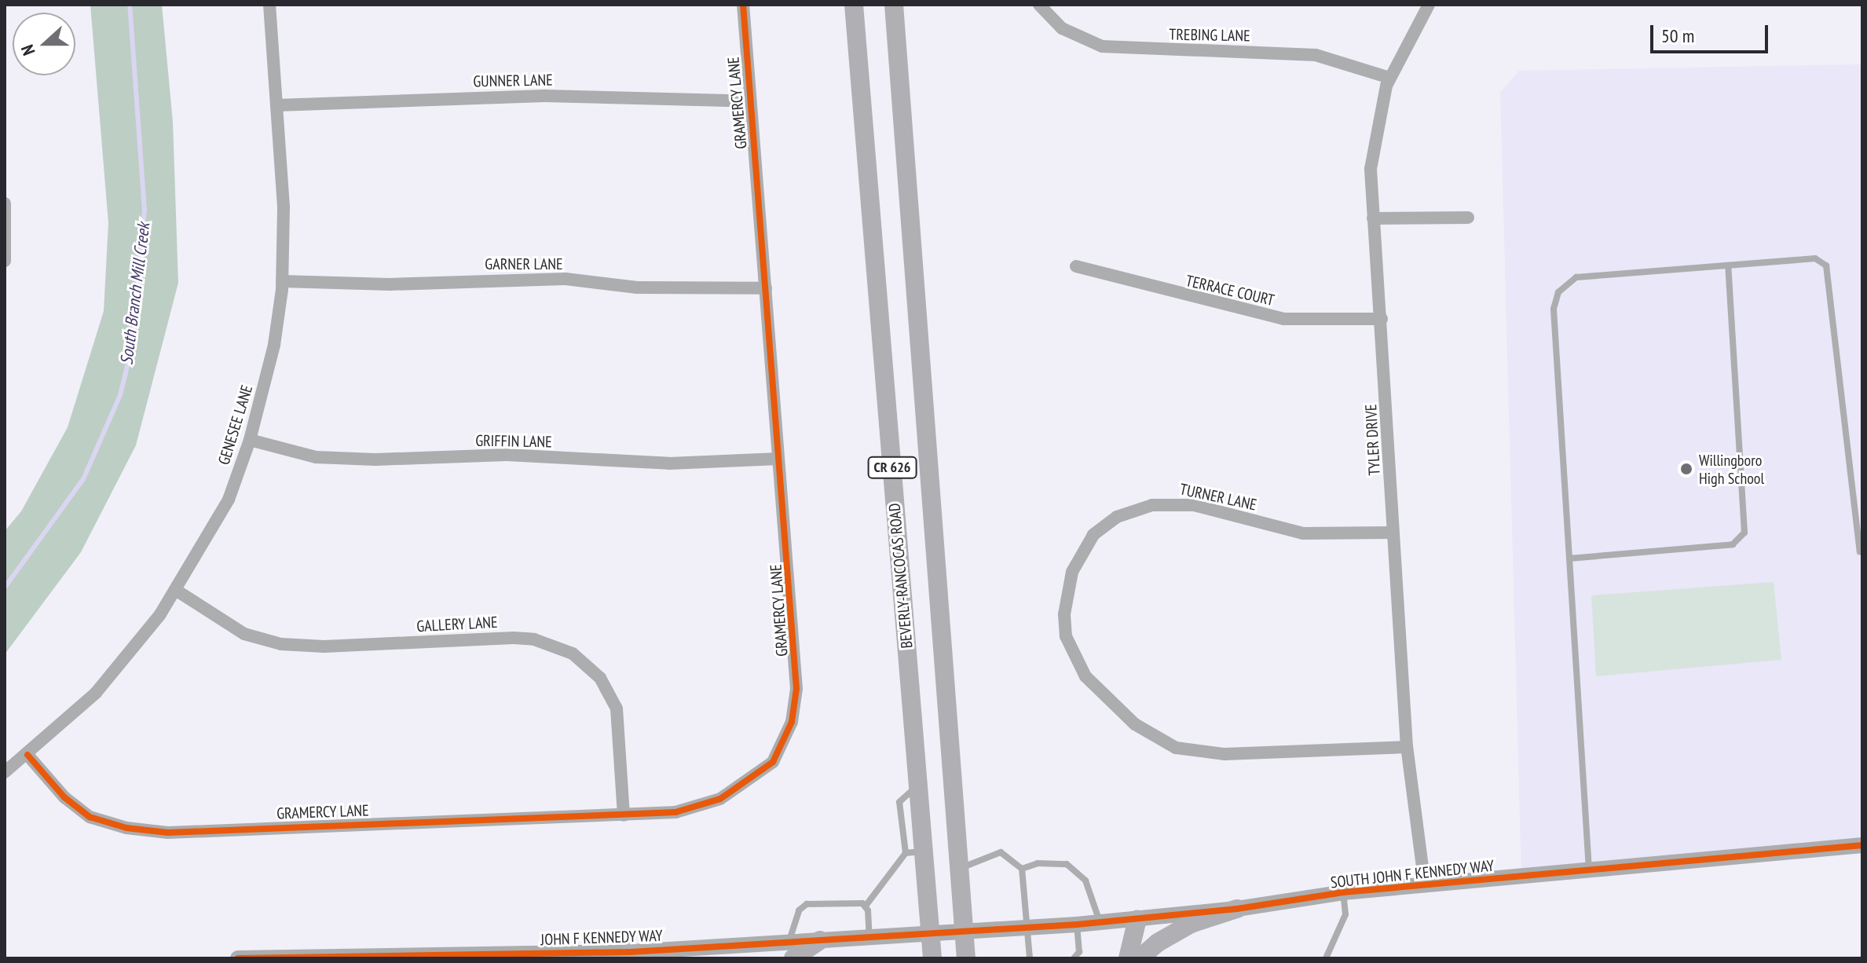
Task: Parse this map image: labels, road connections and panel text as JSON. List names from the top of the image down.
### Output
{
  "streets": {
    "main road": ["CR 626", "BEVERLY-RANCOCAS ROAD"],
    "street": [
      "TREBING LANE",
      "GUNNER LANE",
      "GRAMERCY LANE",
      "GARNER LANE",
      "TERRACE COURT",
      "GENESEE LANE",
      "TYLER DRIVE",
      "GRIFFIN LANE",
      "TURNER LANE",
      "GALLERY LANE",
      "SOUTH JOHN F KENNEDY WAY",
      "JOHN F KENNEDY WAY"
    ]
  },
  "crossings": [
    ["TREBING LANE", "TYLER DRIVE"],
    ["GUNNER LANE", "GRAMERCY LANE"],
    ["GUNNER LANE", "GENESEE LANE"],
    ["GRAMERCY LANE", "GARNER LANE"],
    ["GRAMERCY LANE", "GENESEE LANE"],
    ["GRAMERCY LANE", "GRIFFIN LANE"],
    ["GRAMERCY LANE", "GALLERY LANE"],
    ["GARNER LANE", "GENESEE LANE"],
    ["TERRACE COURT", "TYLER DRIVE"],
    ["GENESEE LANE", "GRIFFIN LANE"],
    ["GENESEE LANE", "GALLERY LANE"],
    ["TYLER DRIVE", "TURNER LANE"],
    ["TYLER DRIVE", "SOUTH JOHN F KENNEDY WAY"],
    ["CR 626", "SOUTH JOHN F KENNEDY WAY"]
  ],
  "water": ["South Branch Mill Creek"],
  "places": ["Willingboro High School"],
  "scale_bar": "50 m",
  "north": "left"
}
